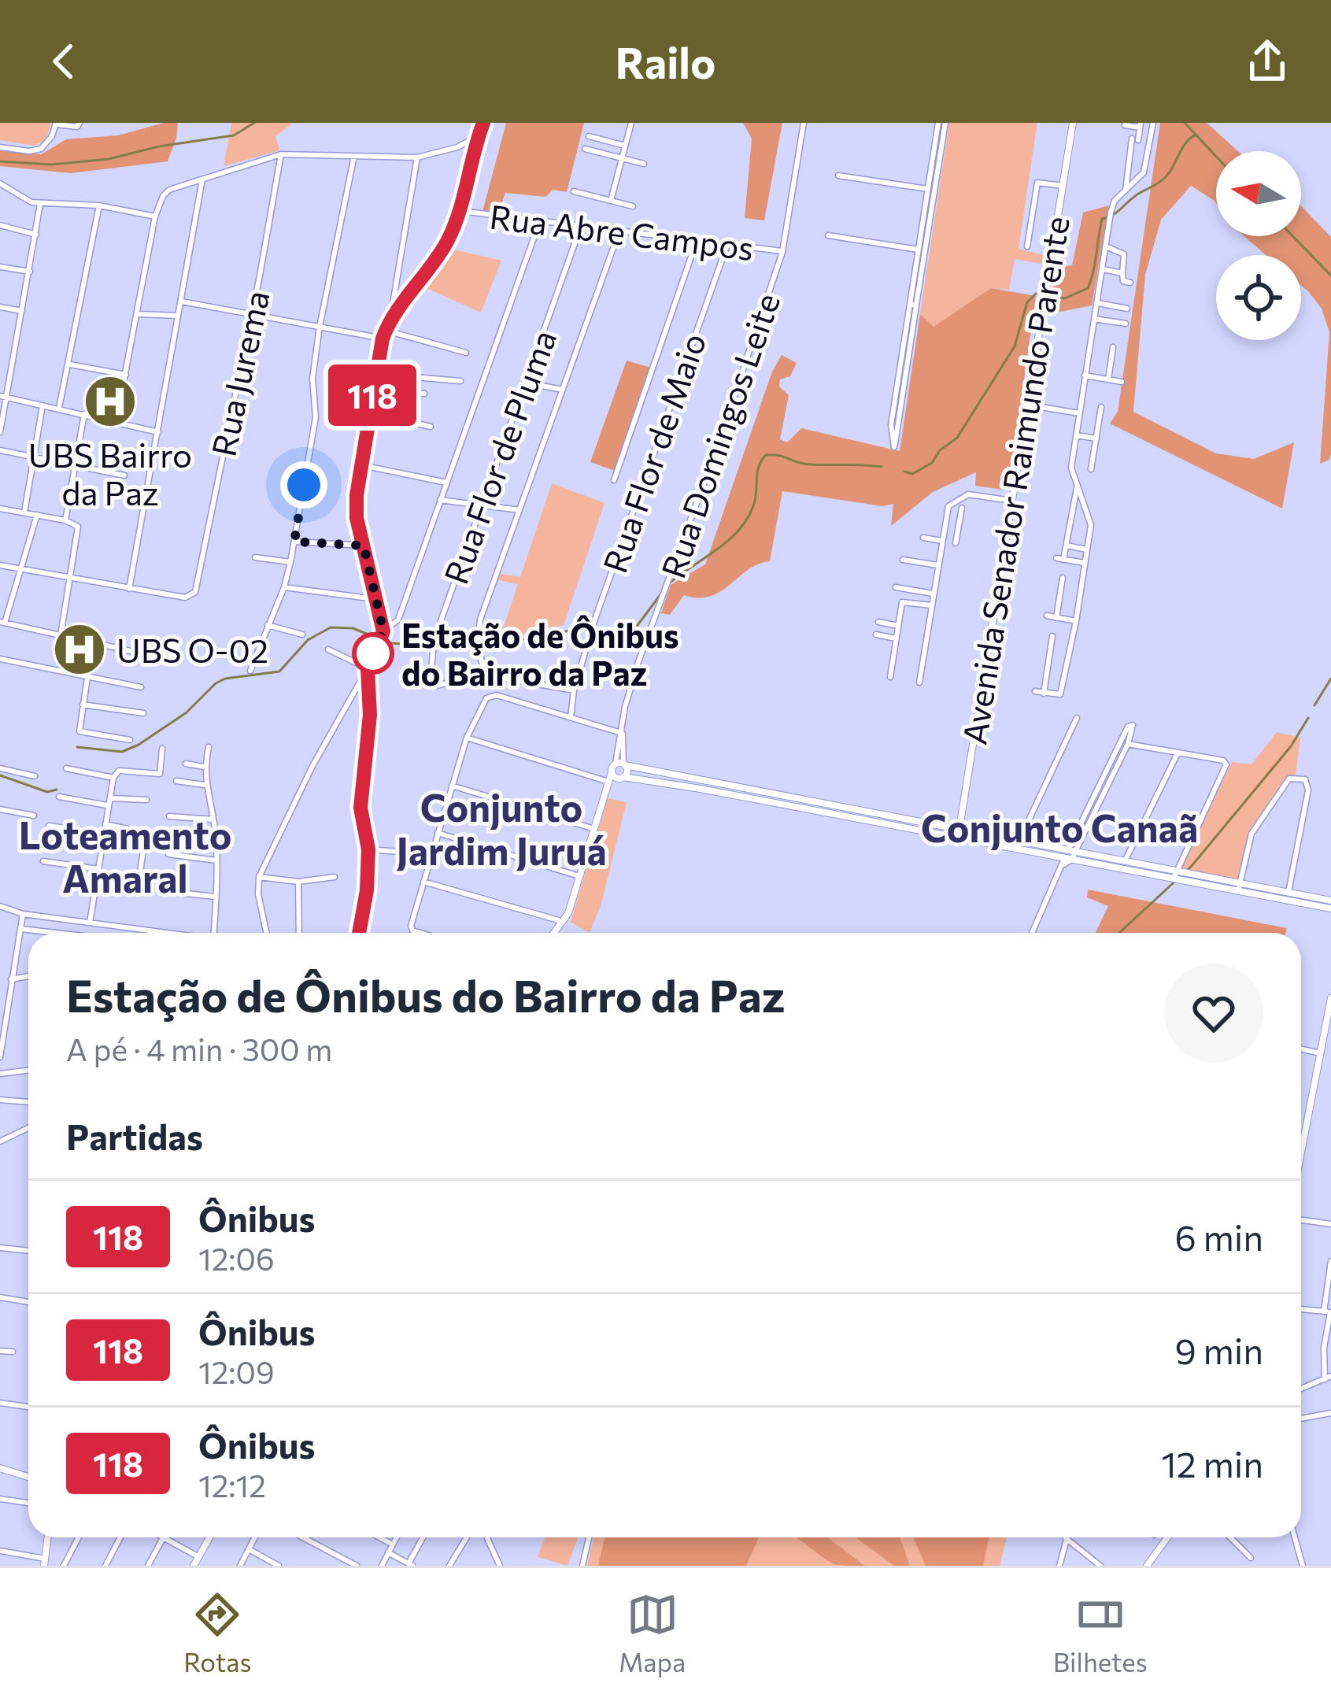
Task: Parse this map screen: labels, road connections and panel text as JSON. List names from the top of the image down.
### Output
{
  "streets": {
    "street": [
      "Rua Abre Campos",
      "Rua Jurema",
      "Rua Domingos Leite",
      "Rua Flor de Maio",
      "Rua Flor de Pluma",
      "Avenida Senador Raimundo Parente"
    ]
  },
  "crossings": [
    ["Rua Abre Campos", "Rua Domingos Leite"],
    ["Rua Abre Campos", "Rua Flor de Maio"],
    ["Rua Abre Campos", "Rua Flor de Pluma"]
  ],
  "districts": ["Conjunto Jardim Juruá", "Conjunto Canaã", "Loteamento Amaral"],
  "places": {
    "hospital": ["UBS Bairro da Paz", "UBS O-02"],
    "other": ["Estação de Ônibus do Bairro da Paz"]
  },
  "lines": ["bus line 118"],
  "north": "left",
  "page": {
    "header": "Railo",
    "on_map": "118",
    "heading": [
      ["Estação de Ônibus do Bairro da Paz", "A pé · 4 min · 300 m"],
      "Partidas"
    ],
    "list": [
      {
        "mark": "118",
        "name": "Ônibus",
        "note": "12:06",
        "value": "6 min"
      },
      {
        "mark": "118",
        "name": "Ônibus",
        "note": "12:09",
        "value": "9 min"
      },
      {
        "mark": "118",
        "name": "Ônibus",
        "note": "12:12",
        "value": "12 min"
      }
    ],
    "tabs": ["Rotas", "Mapa", "Bilhetes"]
  }
}
